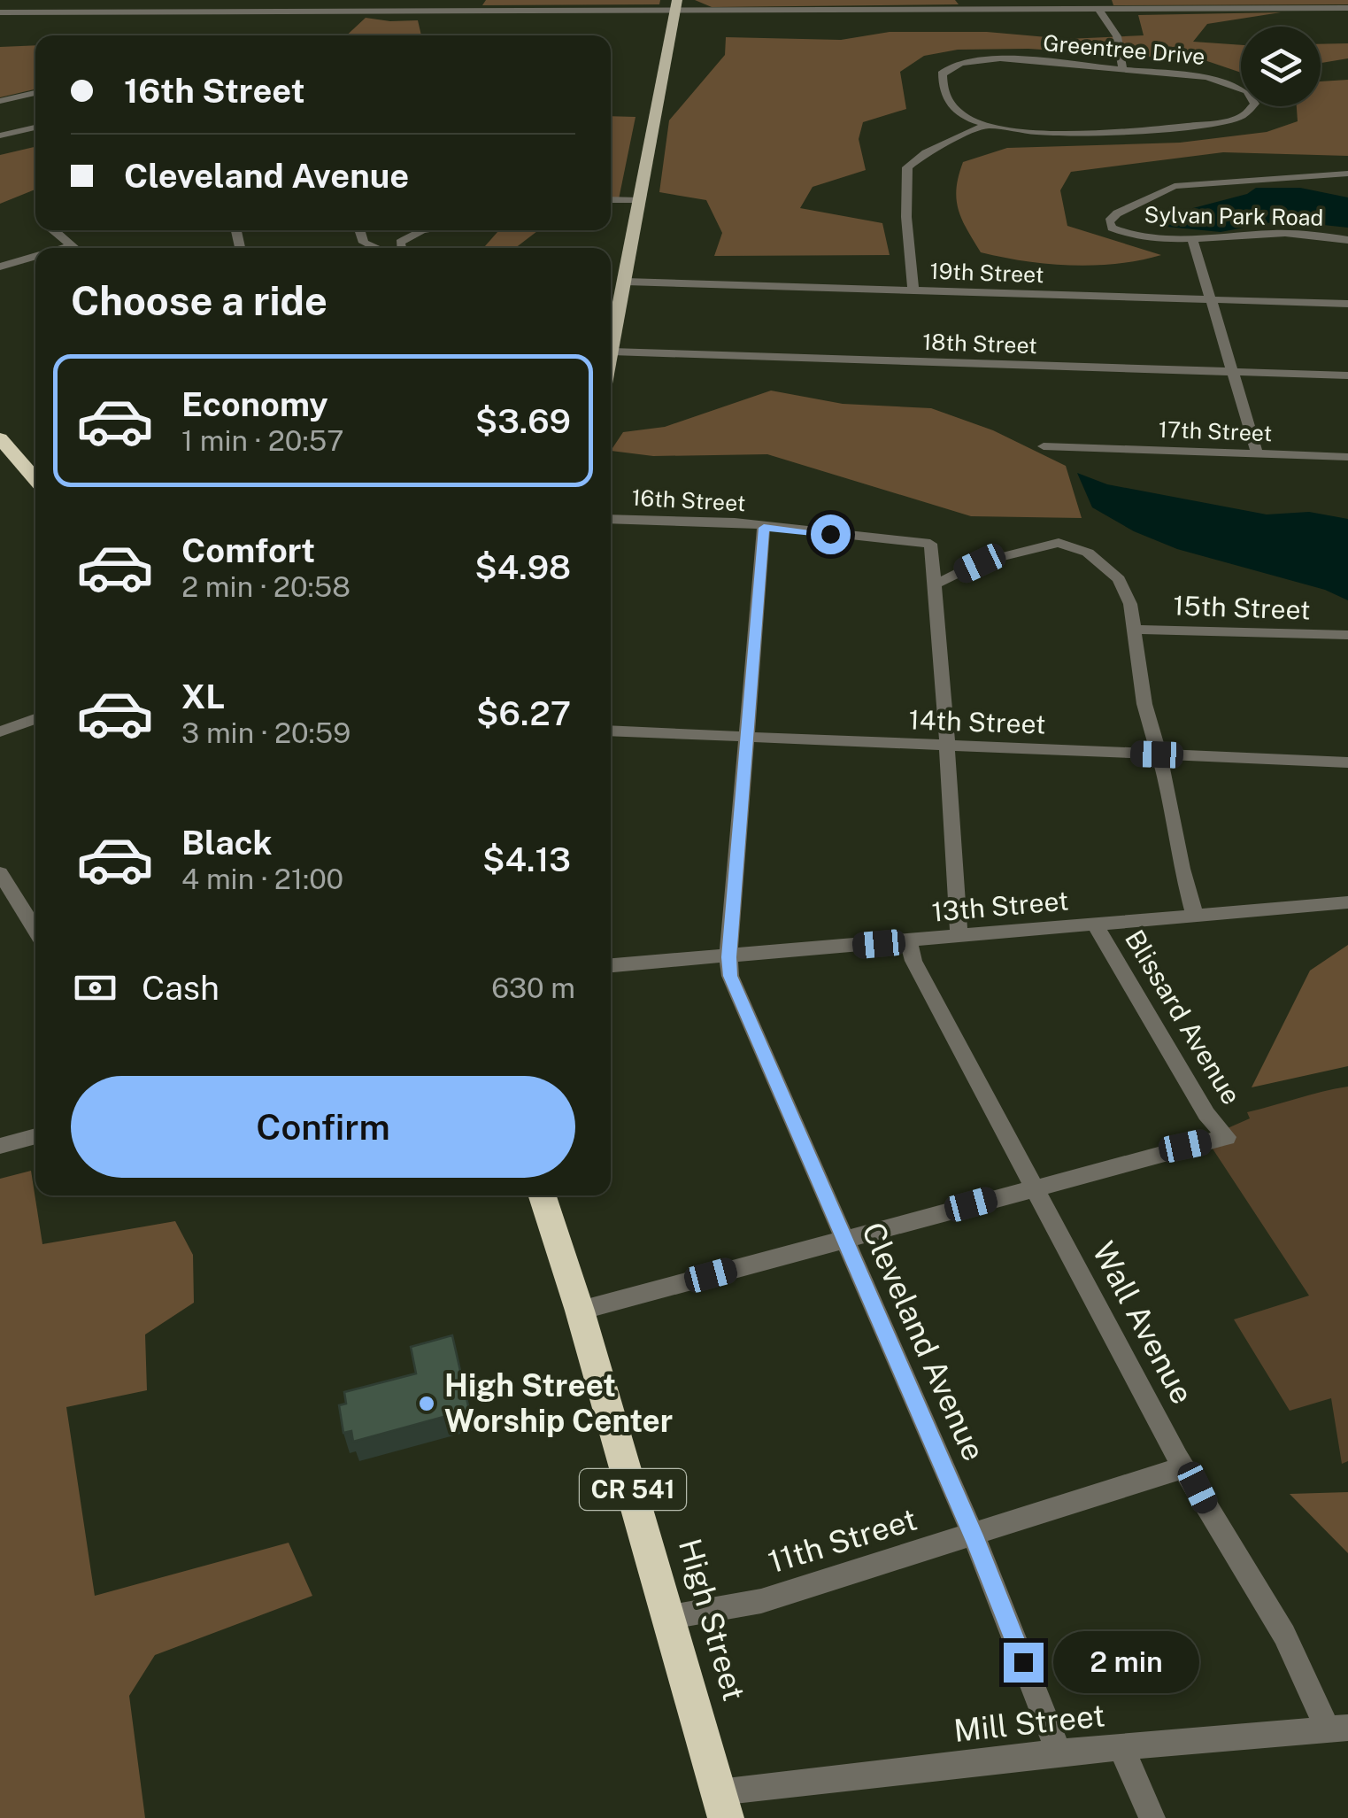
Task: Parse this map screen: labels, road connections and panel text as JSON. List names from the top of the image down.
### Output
{
  "streets": {
    "highway": ["CR 541", "High Street"],
    "street": [
      "Greentree Drive",
      "Sylvan Park Road",
      "19th Street",
      "18th Street",
      "17th Street",
      "16th Street",
      "15th Street",
      "14th Street",
      "13th Street",
      "Blissard Avenue",
      "Wall Avenue",
      "Cleveland Avenue",
      "11th Street",
      "Mill Street"
    ]
  },
  "crossings": [
    ["16th Street", "Cleveland Avenue"],
    ["14th Street", "Cleveland Avenue"],
    ["13th Street", "Blissard Avenue"],
    ["13th Street", "Wall Avenue"],
    ["13th Street", "Cleveland Avenue"],
    ["Blissard Avenue", "Wall Avenue"],
    ["Wall Avenue", "11th Street"],
    ["Wall Avenue", "Mill Street"],
    ["Cleveland Avenue", "11th Street"],
    ["Cleveland Avenue", "Mill Street"],
    ["11th Street", "High Street"],
    ["High Street", "Mill Street"]
  ],
  "places": ["High Street Worship Center"],
  "page": {
    "banner": ["16th Street", "Cleveland Avenue"],
    "heading": "Choose a ride",
    "list": [
      {
        "name": "Economy",
        "note": "1 min · 20:57",
        "value": "$3.69"
      },
      {
        "name": "Comfort",
        "note": "2 min · 20:58",
        "value": "$4.98"
      },
      {
        "name": "XL",
        "note": "3 min · 20:59",
        "value": "$6.27"
      },
      {
        "name": "Black",
        "note": "4 min · 21:00",
        "value": "$4.13"
      }
    ],
    "pay": ["Cash", "630 m"],
    "buttons": "Confirm",
    "bubble": "2 min"
  }
}
